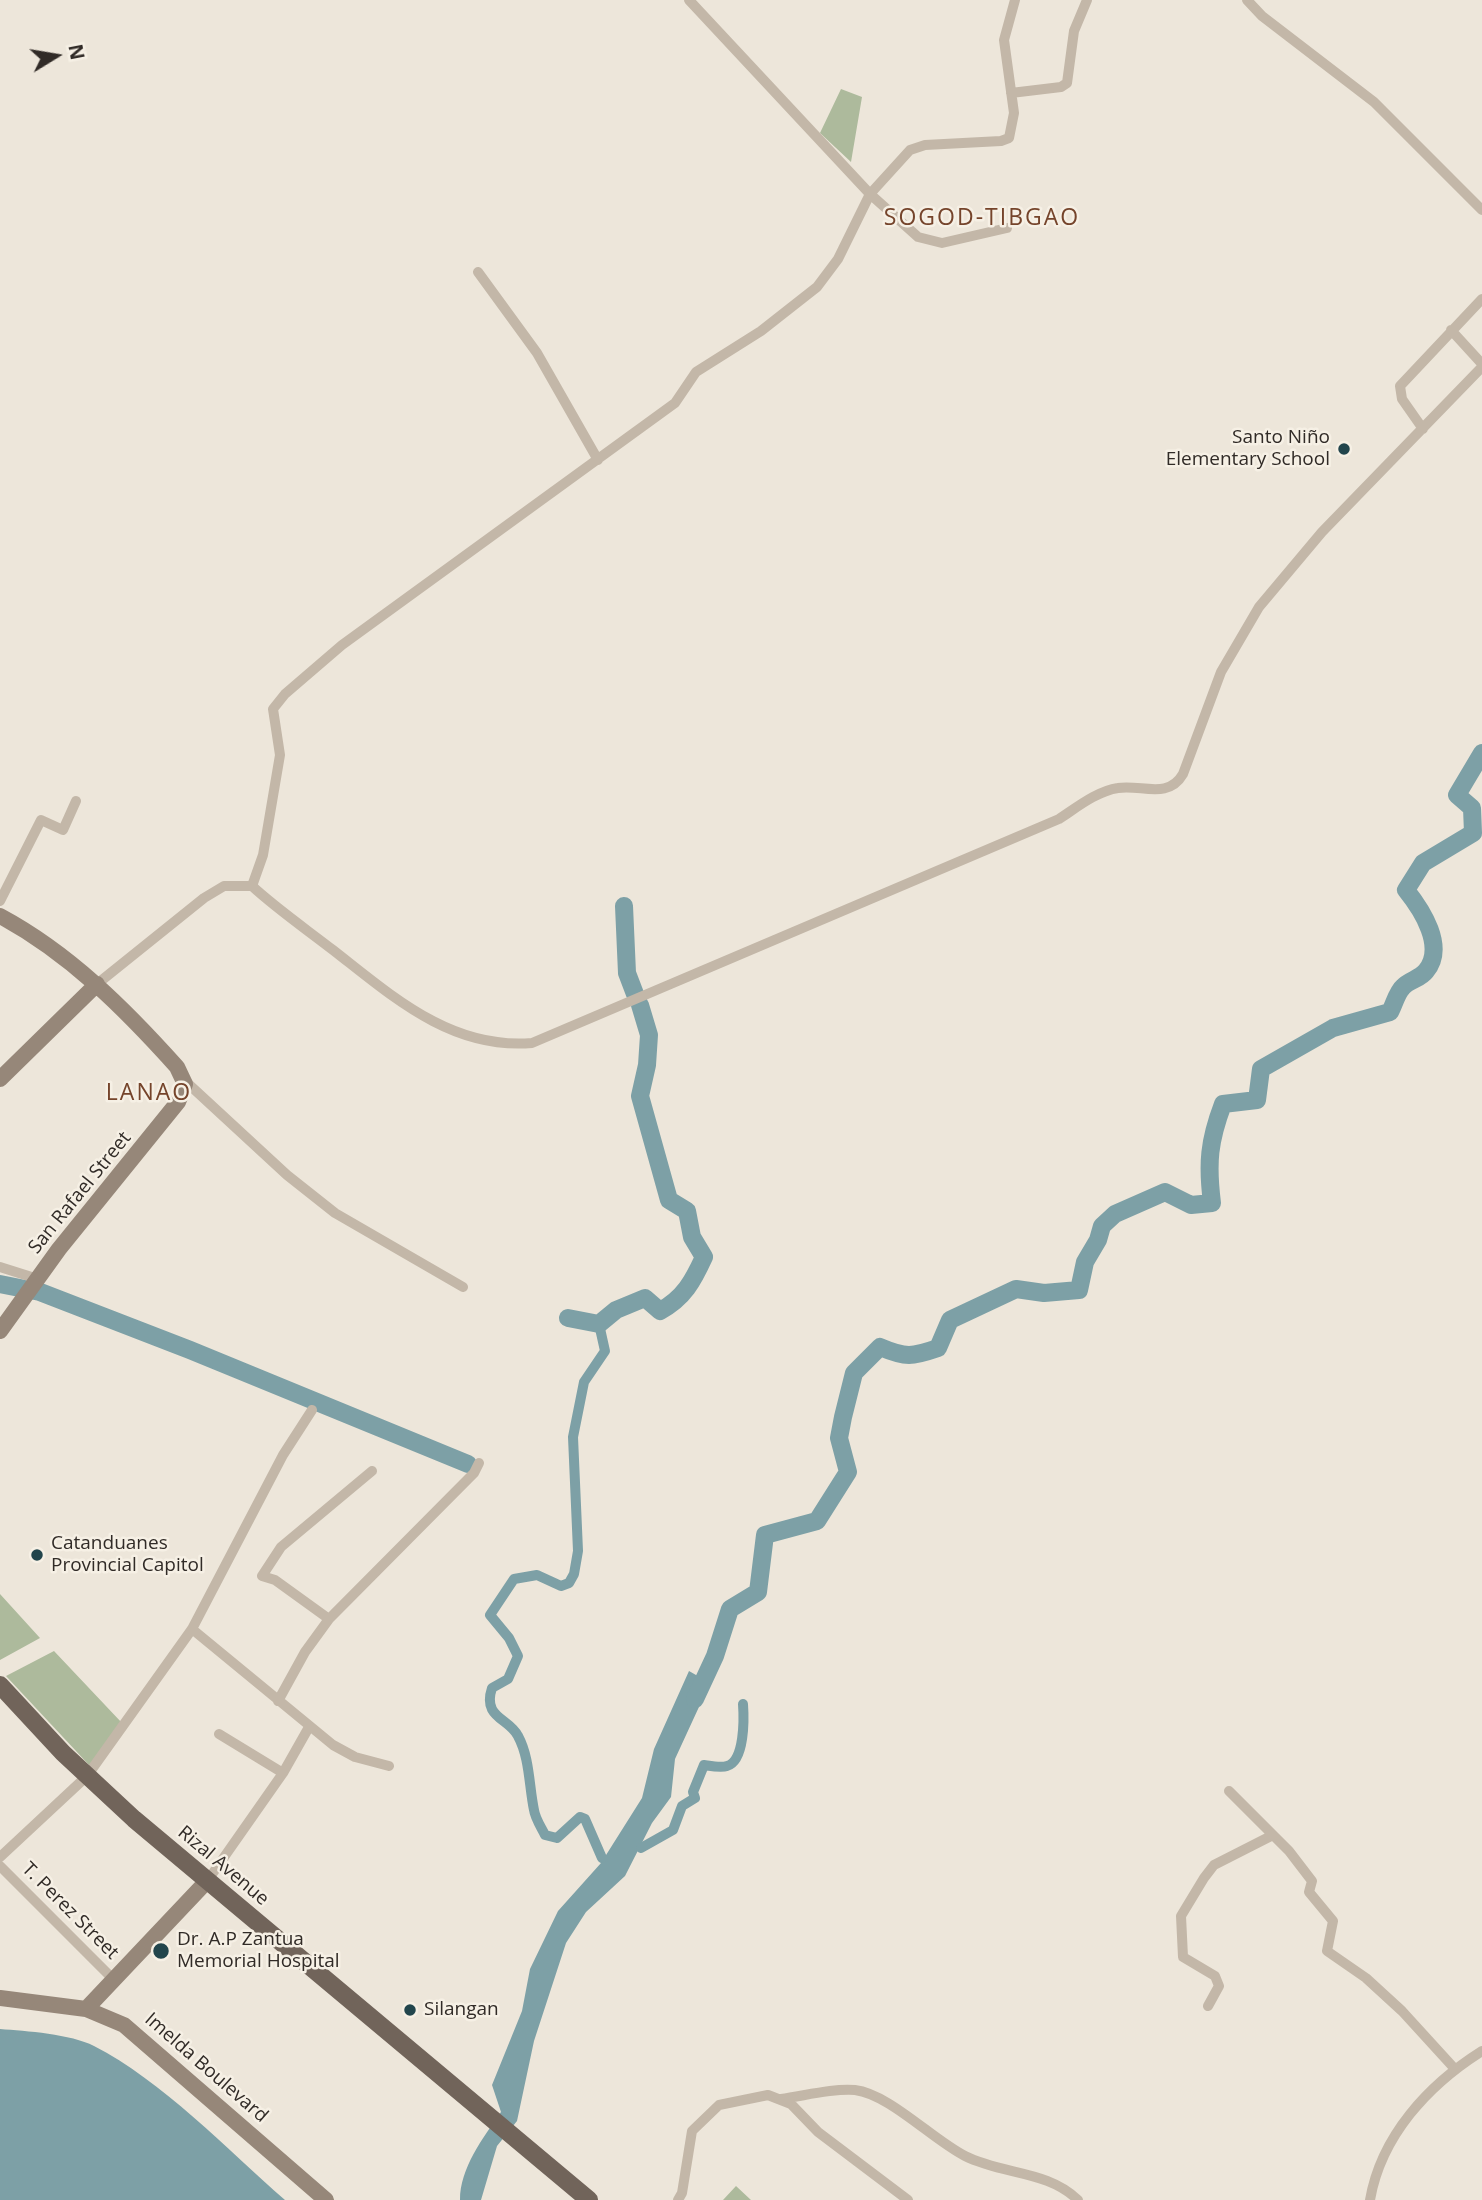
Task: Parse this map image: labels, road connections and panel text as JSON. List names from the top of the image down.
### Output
{
  "streets": {
    "main road": ["Rizal Avenue"],
    "street": ["San Rafael Street", "T. Perez Street", "Imelda Boulevard"]
  },
  "districts": ["SOGOD-TIBGAO", "LANAO"],
  "places": [
    "Santo Niño Elementary School",
    "Catanduanes Provincial Capitol",
    "Dr. A.P Zantua Memorial Hospital",
    "Silangan"
  ],
  "north": "right"
}
